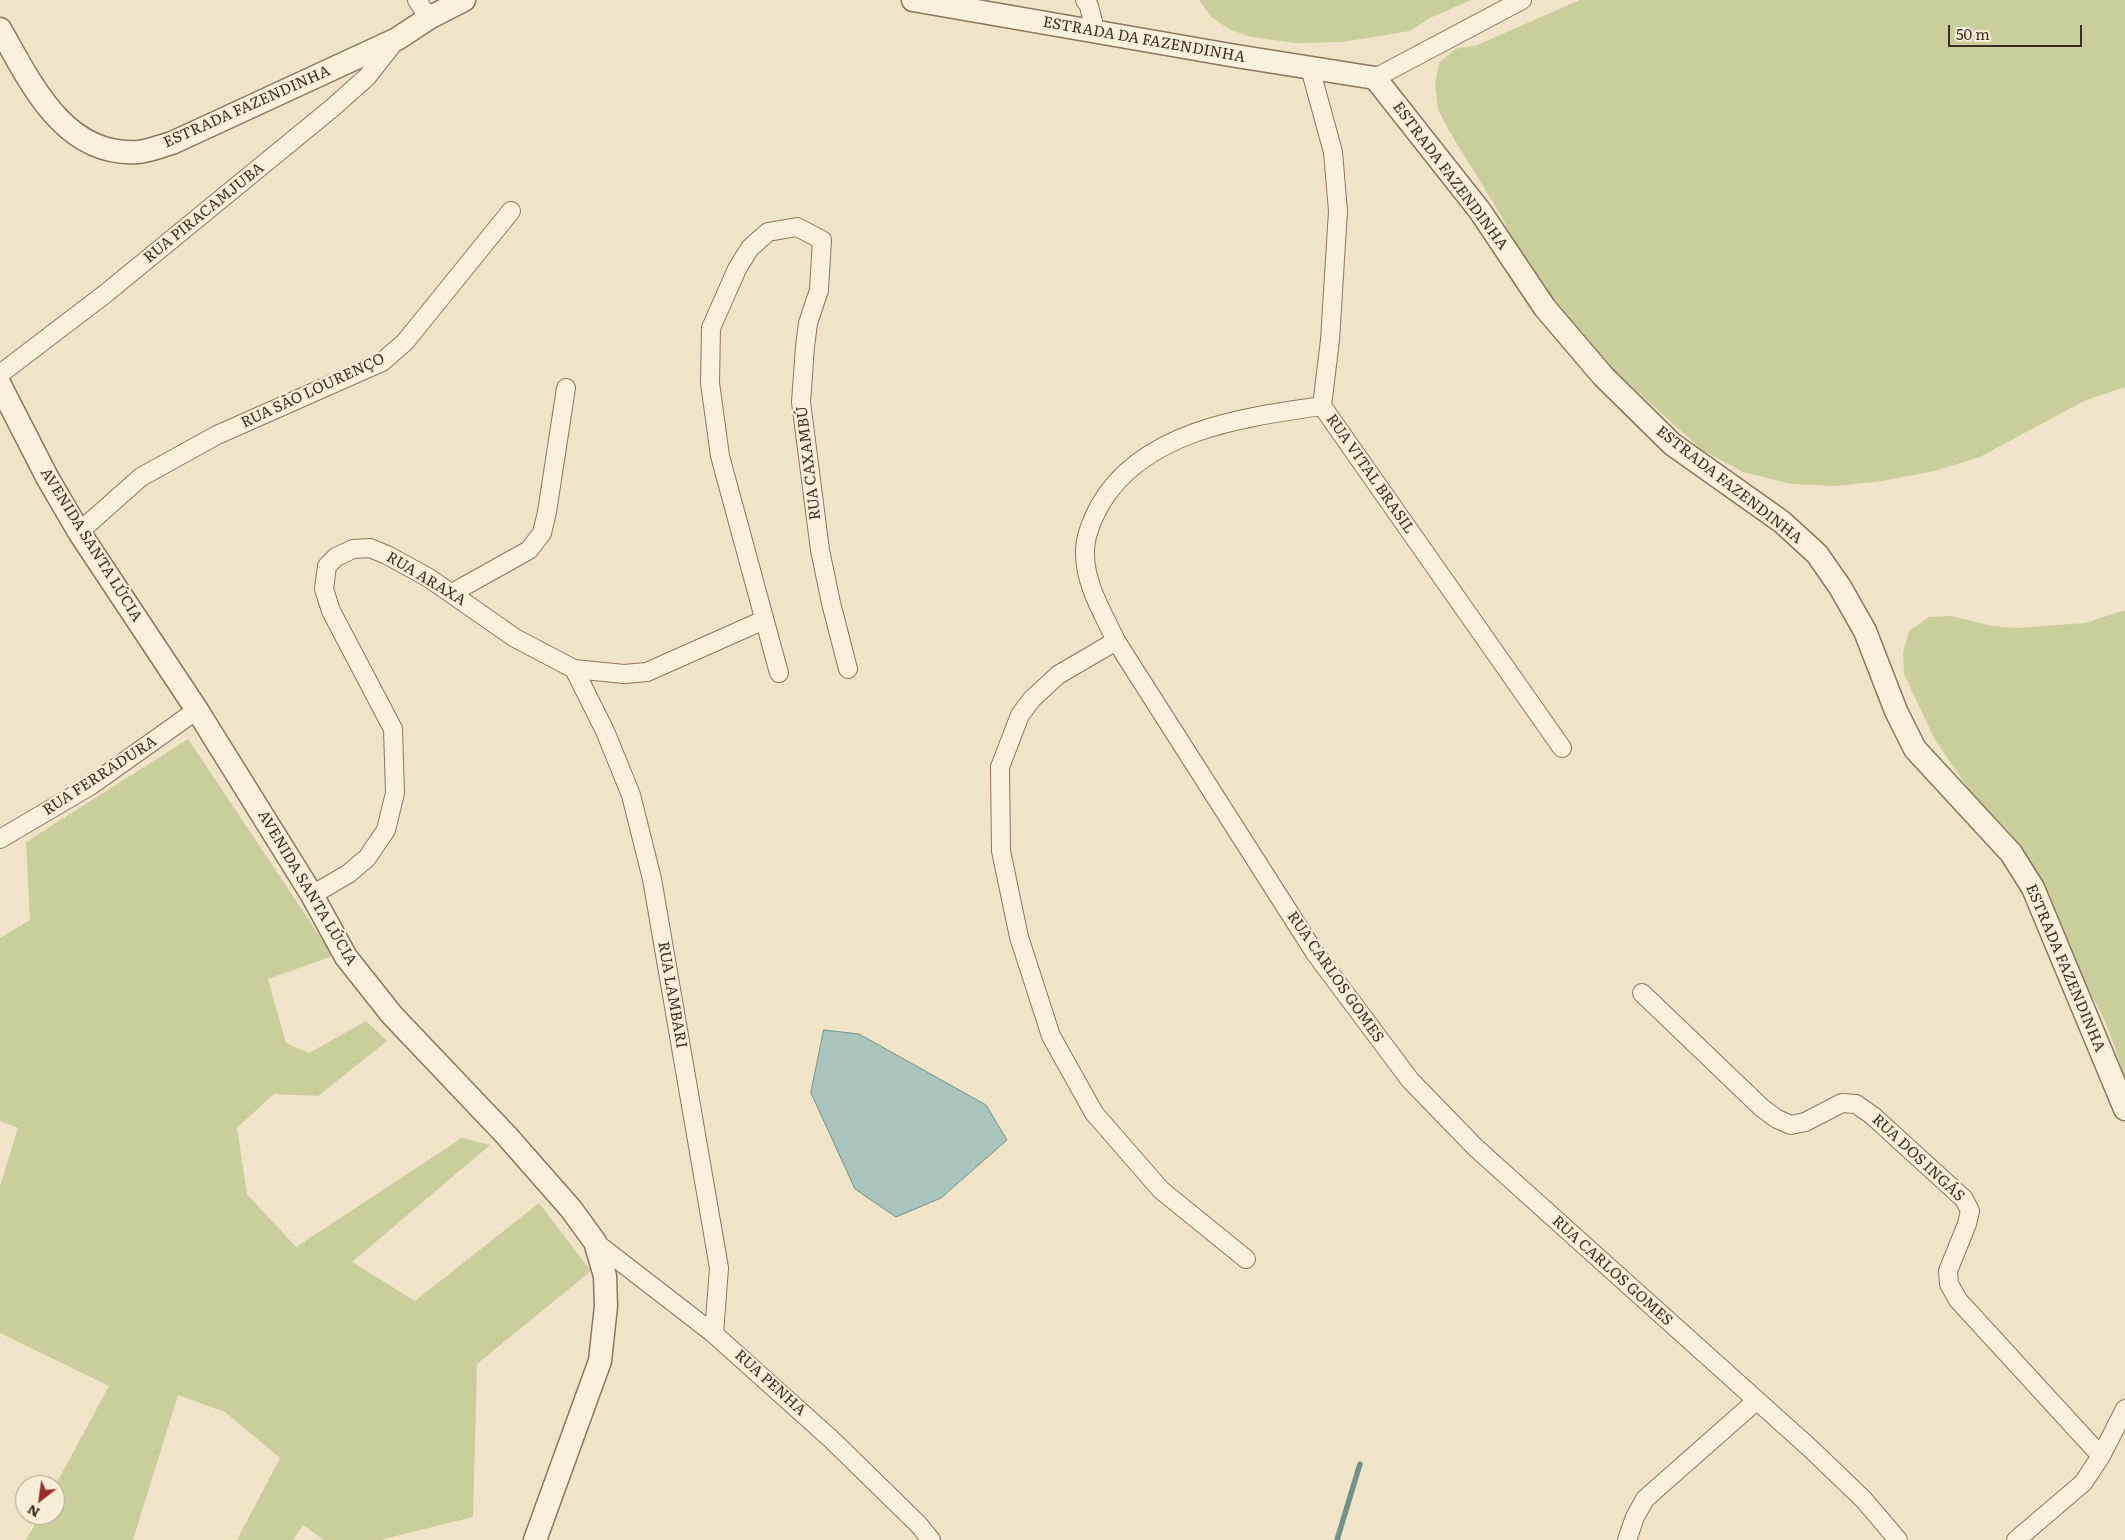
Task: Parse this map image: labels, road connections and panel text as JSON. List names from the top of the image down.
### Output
{
  "streets": {
    "street": [
      "ESTRADA DA FAZENDINHA",
      "ESTRADA FAZENDINHA",
      "RUA PIRACAMJUBA",
      "RUA SÃO LOURENÇO",
      "RUA CAXAMBÚ",
      "RUA VITAL BRASIL",
      "AVENIDA SANTA LÚCIA",
      "RUA ARAXA",
      "RUA FERRADURA",
      "RUA CARLOS GOMES",
      "RUA LAMBARI",
      "RUA DOS INGÁS",
      "RUA PENHA"
    ]
  },
  "crossings": [
    ["ESTRADA DA FAZENDINHA", "ESTRADA FAZENDINHA"],
    ["ESTRADA DA FAZENDINHA", "RUA VITAL BRASIL"],
    ["ESTRADA FAZENDINHA", "RUA PIRACAMJUBA"],
    ["RUA SÃO LOURENÇO", "AVENIDA SANTA LÚCIA"],
    ["RUA CAXAMBÚ", "RUA ARAXA"],
    ["RUA VITAL BRASIL", "RUA CARLOS GOMES"],
    ["AVENIDA SANTA LÚCIA", "RUA ARAXA"],
    ["AVENIDA SANTA LÚCIA", "RUA FERRADURA"],
    ["AVENIDA SANTA LÚCIA", "RUA PENHA"],
    ["RUA ARAXA", "RUA LAMBARI"],
    ["RUA LAMBARI", "RUA PENHA"]
  ],
  "scale_bar": "50 m",
  "north": "bottom left"
}
